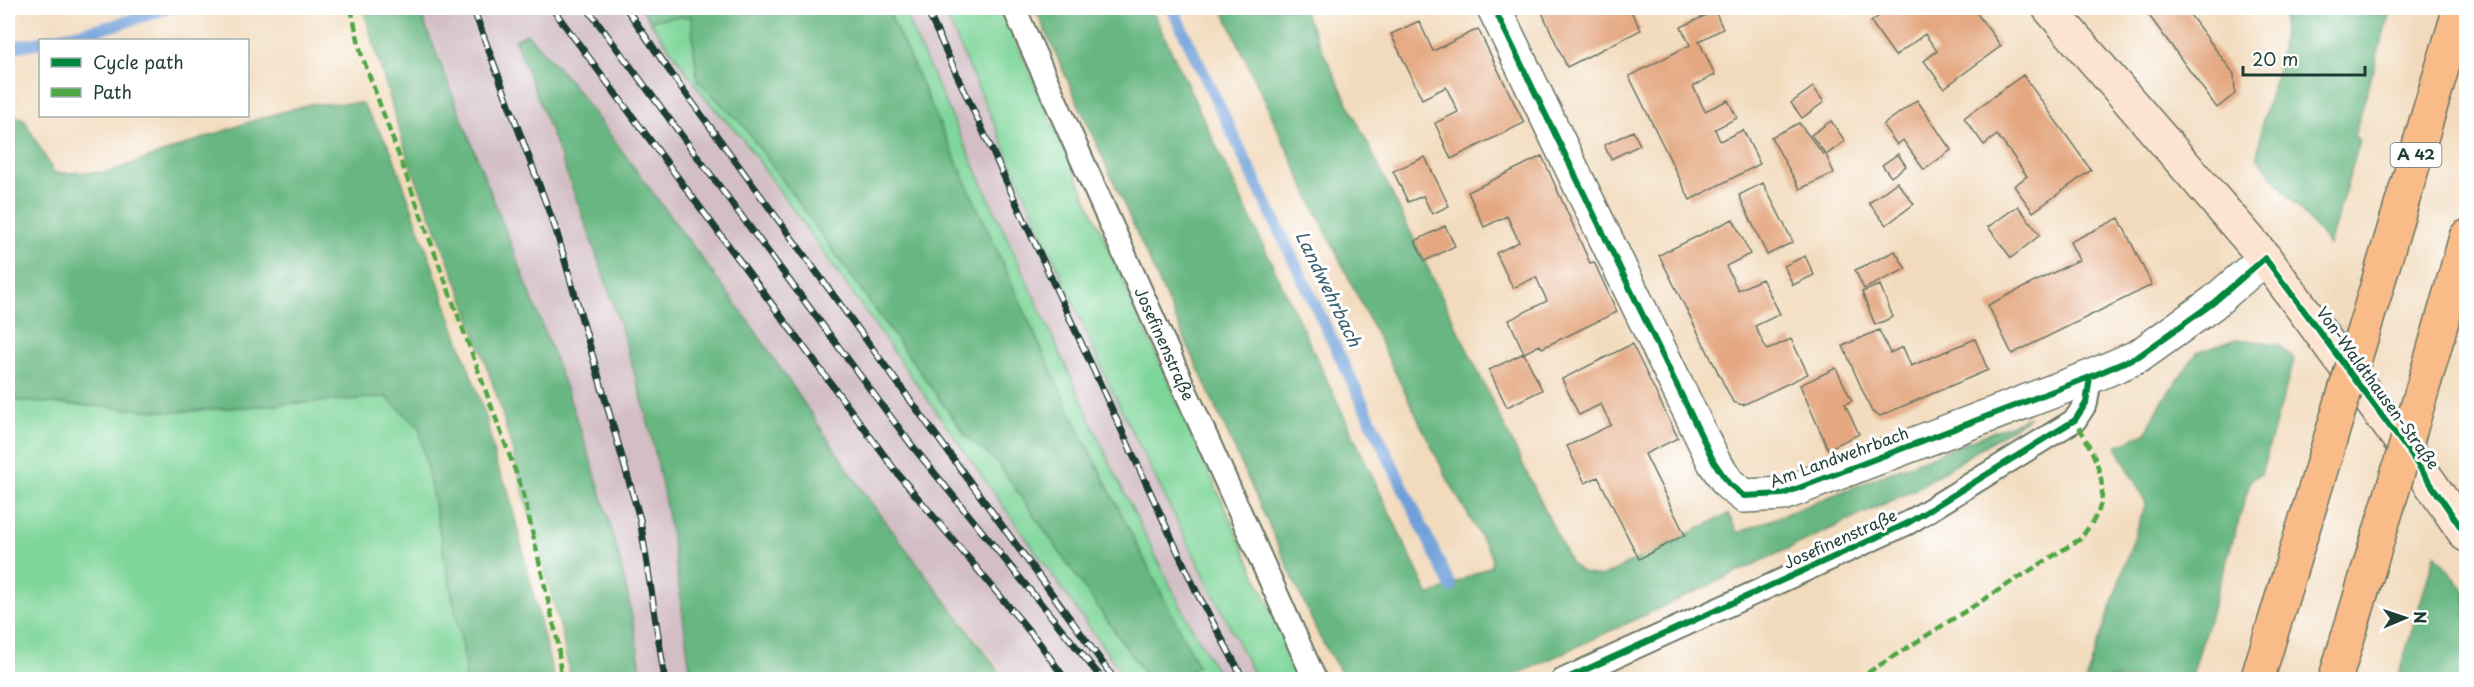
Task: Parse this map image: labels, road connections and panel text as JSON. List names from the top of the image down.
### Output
{
  "streets": {
    "highway": ["A 42"],
    "street": ["Von-Waldthausen-Straße", "Am Landwehrbach"],
    "lane": ["Josefinenstraße"]
  },
  "crossings": [
    ["Josefinenstraße", "Am Landwehrbach"],
    ["Von-Waldthausen-Straße", "Am Landwehrbach"]
  ],
  "water": ["Landwehrbach"],
  "legend": ["Cycle path", "Path"],
  "scale_bar": "20 m",
  "north": "right"
}
